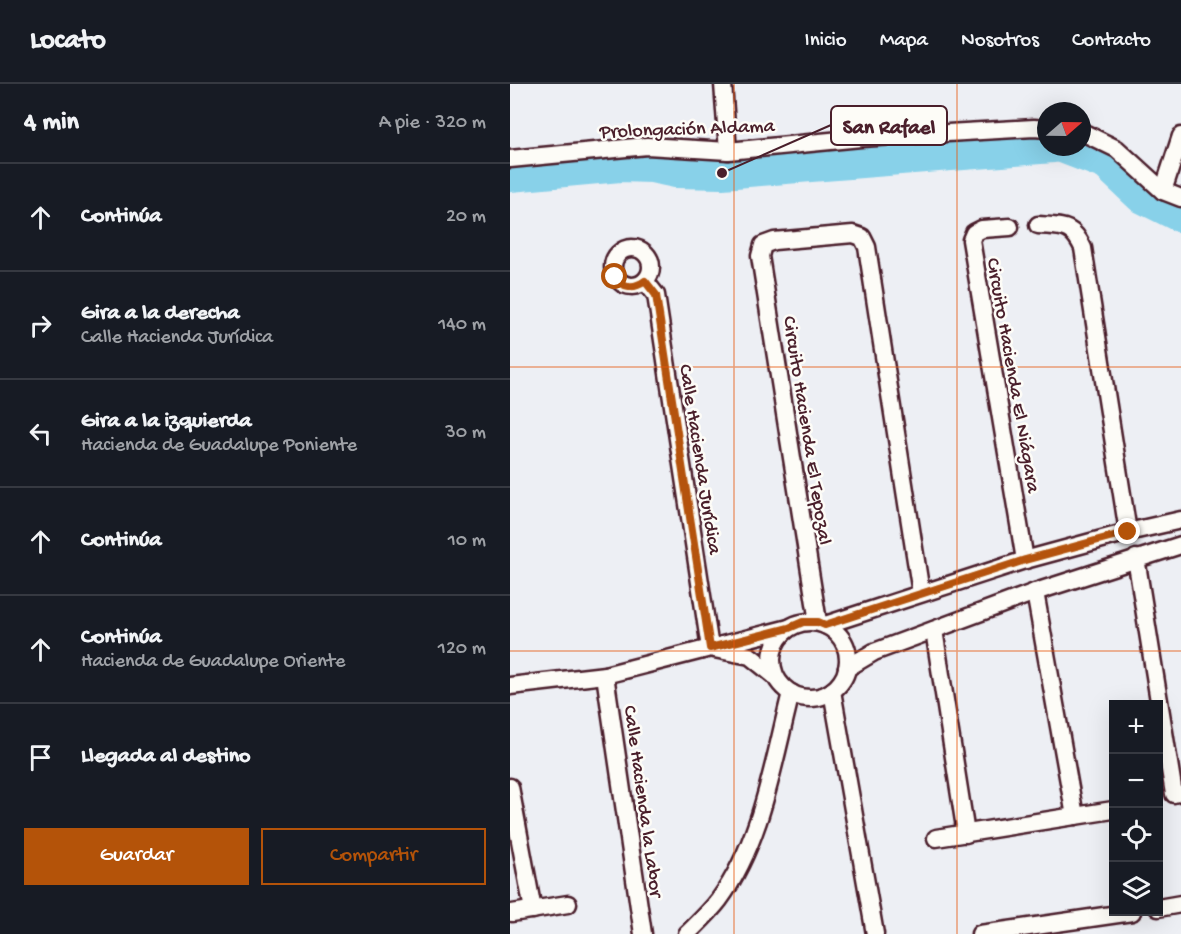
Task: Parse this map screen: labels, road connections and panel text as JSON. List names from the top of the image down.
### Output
{
  "streets": {
    "street": [
      "Prolongación Aldama",
      "Circuito Hacienda El Niágara",
      "Circuito Hacienda El Tepozal",
      "Calle Hacienda Jurídica",
      "Calle Hacienda la Labor"
    ]
  },
  "places": ["San Rafael"],
  "north": "right",
  "page": {
    "header": "Locato",
    "nav": [
      "Inicio",
      "Mapa",
      "Nosotros",
      "Contacto"
    ],
    "heading": ["4 min", "A pie · 320 m"],
    "list": [
      ["Continúa", "20 m"],
      ["Gira a la derecha", "Calle Hacienda Jurídica", "140 m"],
      ["Gira a la izquierda", "Hacienda de Guadalupe Poniente", "30 m"],
      ["Continúa", "10 m"],
      ["Continúa", "Hacienda de Guadalupe Oriente", "120 m"],
      "Llegada al destino"
    ],
    "map_buttons": ["+", "−"],
    "buttons": ["Guardar", "Compartir"]
  }
}
